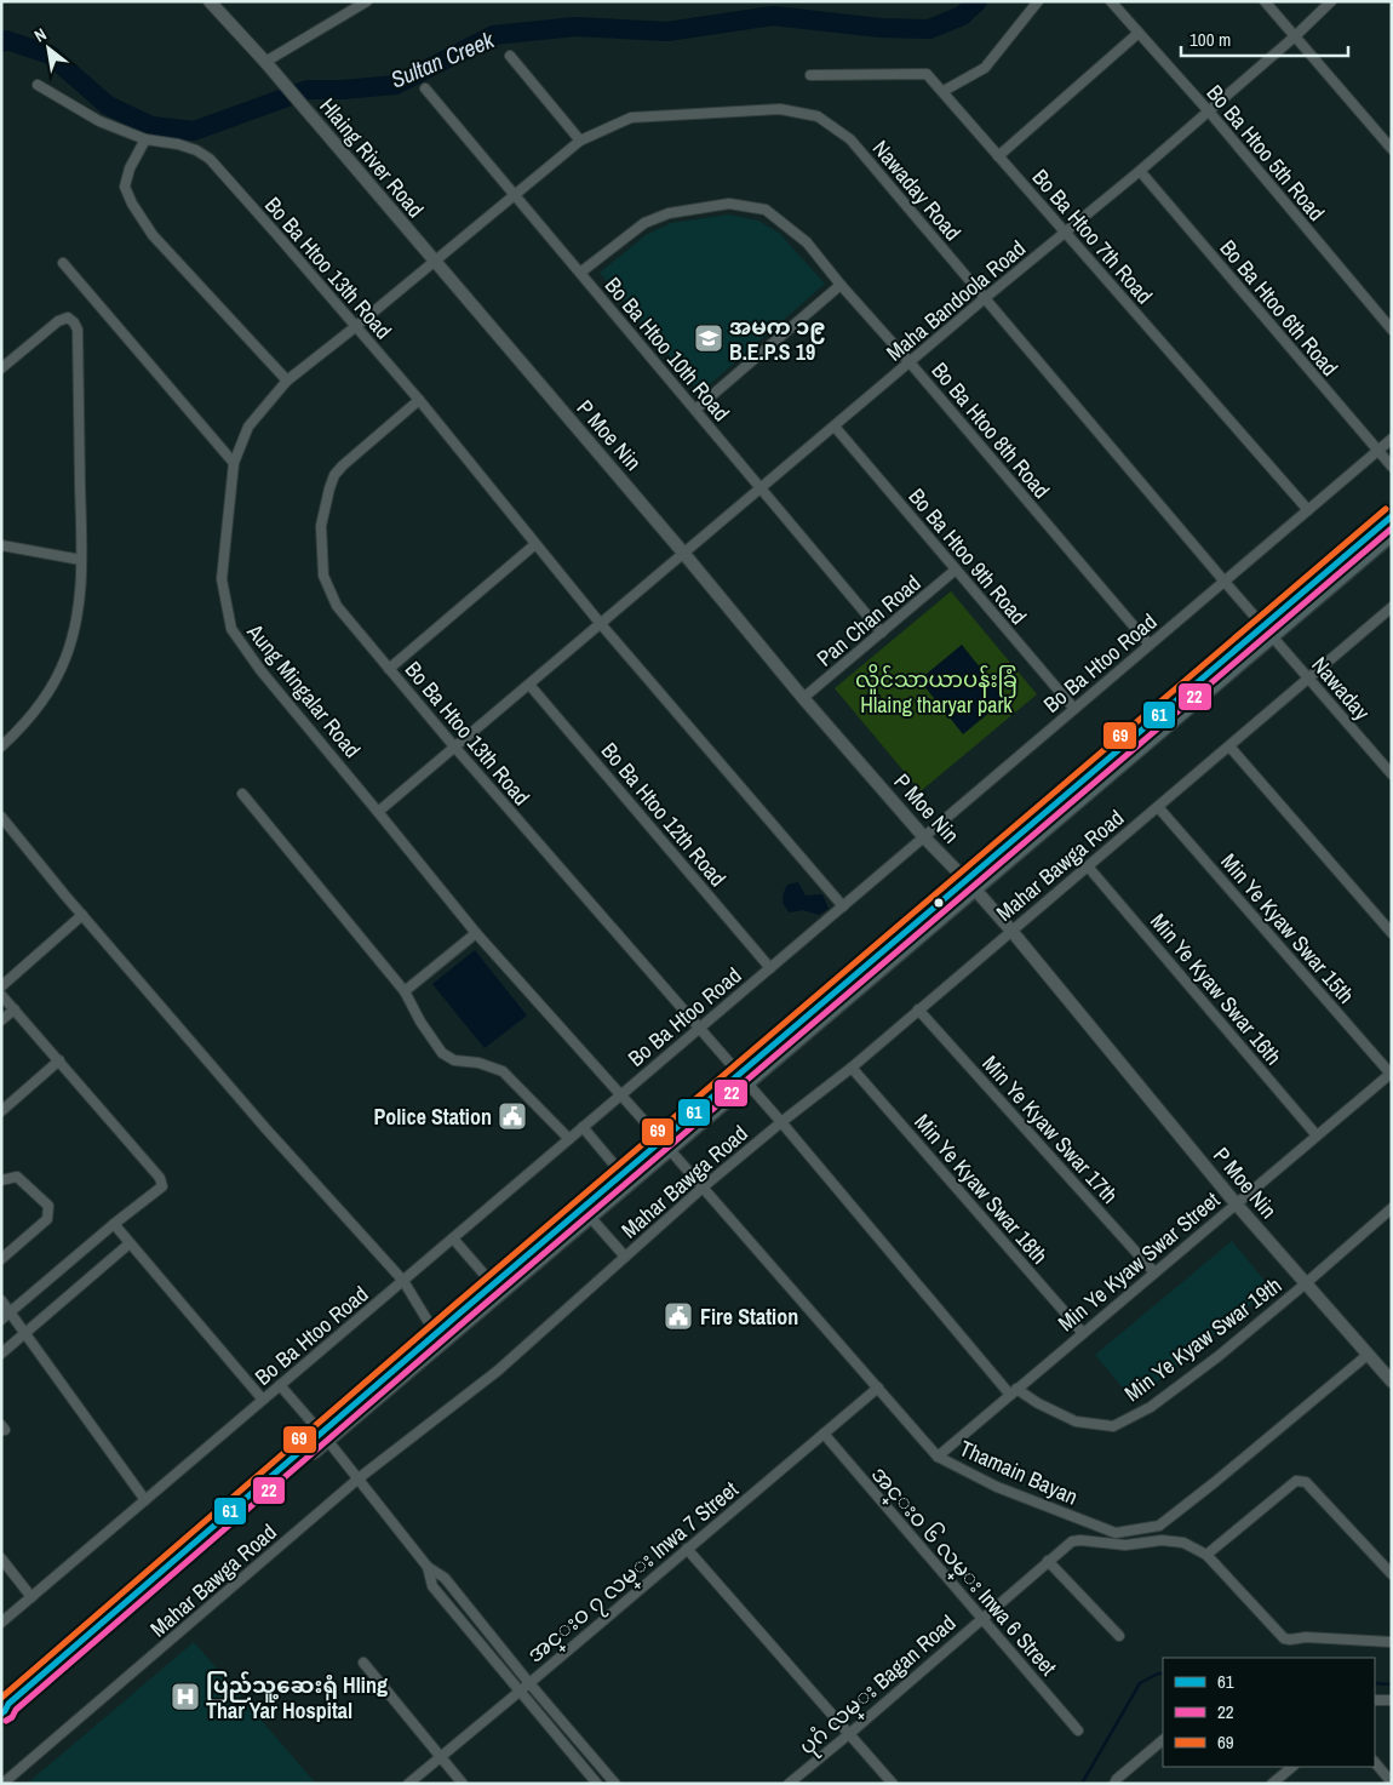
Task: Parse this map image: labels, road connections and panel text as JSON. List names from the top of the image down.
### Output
{
  "streets": {
    "street": [
      "Bo Ba Htoo 5th Road",
      "Hlaing River Road",
      "Nawaday Road",
      "Bo Ba Htoo 7th Road",
      "Bo Ba Htoo 13th Road",
      "Maha Bandoola Road",
      "Bo Ba Htoo 6th Road",
      "Bo Ba Htoo 10th Road",
      "Bo Ba Htoo 8th Road",
      "P Moe Nin",
      "Bo Ba Htoo 9th Road",
      "Pan Chan Road",
      "Bo Ba Htoo Road",
      "Nawaday",
      "Aung Mingalar Road",
      "Bo Ba Htoo 12th Road",
      "Mahar Bawga Road",
      "Min Ye Kyaw Swar 15th",
      "Min Ye Kyaw Swar 16th",
      "Min Ye Kyaw Swar 17th",
      "Min Ye Kyaw Swar 18th",
      "Min Ye Kyaw Swar Street",
      "Min Ye Kyaw Swar 19th",
      "Thamain Bayan",
      "အင္းဝ ၆ လမ္း Inwa 6 Street",
      "အင္းဝ ၇ လမ္း Inwa 7 Street",
      "ပုဂံ လမ္း Bagan Road"
    ]
  },
  "crossings": [
    ["Bo Ba Htoo 5th Road", "Maha Bandoola Road"],
    ["Hlaing River Road", "Nawaday Road"],
    ["Hlaing River Road", "P Moe Nin"],
    ["Hlaing River Road", "Aung Mingalar Road"],
    ["Nawaday Road", "Maha Bandoola Road"],
    ["Nawaday Road", "Bo Ba Htoo 10th Road"],
    ["Nawaday Road", "P Moe Nin"],
    ["Nawaday Road", "Bo Ba Htoo Road"],
    ["Nawaday Road", "Nawaday"],
    ["Nawaday Road", "Aung Mingalar Road"],
    ["Bo Ba Htoo 7th Road", "Maha Bandoola Road"],
    ["Bo Ba Htoo 7th Road", "Bo Ba Htoo Road"],
    ["Bo Ba Htoo 13th Road", "Maha Bandoola Road"],
    ["Bo Ba Htoo 13th Road", "Bo Ba Htoo Road"],
    ["Bo Ba Htoo 13th Road", "Aung Mingalar Road"],
    ["Bo Ba Htoo 13th Road", "Min Ye Kyaw Swar 19th"],
    ["Maha Bandoola Road", "Bo Ba Htoo 6th Road"],
    ["Maha Bandoola Road", "Bo Ba Htoo 10th Road"],
    ["Maha Bandoola Road", "Bo Ba Htoo 8th Road"],
    ["Maha Bandoola Road", "P Moe Nin"],
    ["Maha Bandoola Road", "Bo Ba Htoo 9th Road"],
    ["Maha Bandoola Road", "Aung Mingalar Road"],
    ["Maha Bandoola Road", "Bo Ba Htoo 12th Road"],
    ["Bo Ba Htoo 6th Road", "Bo Ba Htoo Road"],
    ["Bo Ba Htoo 10th Road", "Bo Ba Htoo 8th Road"],
    ["Bo Ba Htoo 10th Road", "Pan Chan Road"],
    ["Bo Ba Htoo 8th Road", "Bo Ba Htoo Road"],
    ["P Moe Nin", "Pan Chan Road"],
    ["P Moe Nin", "Bo Ba Htoo Road"],
    ["P Moe Nin", "Aung Mingalar Road"],
    ["P Moe Nin", "Mahar Bawga Road"],
    ["P Moe Nin", "Min Ye Kyaw Swar Street"],
    ["P Moe Nin", "Min Ye Kyaw Swar 19th"],
    ["P Moe Nin", "Thamain Bayan"],
    ["Bo Ba Htoo 9th Road", "Pan Chan Road"],
    ["Bo Ba Htoo 9th Road", "Bo Ba Htoo Road"],
    ["Bo Ba Htoo Road", "Aung Mingalar Road"],
    ["Bo Ba Htoo Road", "Bo Ba Htoo 12th Road"],
    ["Nawaday", "Mahar Bawga Road"],
    ["Aung Mingalar Road", "Thamain Bayan"],
    ["Mahar Bawga Road", "Min Ye Kyaw Swar 15th"],
    ["Mahar Bawga Road", "Min Ye Kyaw Swar 16th"],
    ["Mahar Bawga Road", "Min Ye Kyaw Swar 17th"],
    ["Mahar Bawga Road", "Min Ye Kyaw Swar 18th"],
    ["Mahar Bawga Road", "Min Ye Kyaw Swar 19th"],
    ["Mahar Bawga Road", "Thamain Bayan"],
    ["Min Ye Kyaw Swar 15th", "Min Ye Kyaw Swar Street"],
    ["Min Ye Kyaw Swar 16th", "Min Ye Kyaw Swar Street"],
    ["Min Ye Kyaw Swar 17th", "Min Ye Kyaw Swar Street"],
    ["Min Ye Kyaw Swar 18th", "Min Ye Kyaw Swar Street"],
    ["Min Ye Kyaw Swar Street", "Min Ye Kyaw Swar 19th"],
    ["Min Ye Kyaw Swar Street", "Thamain Bayan"],
    ["Thamain Bayan", "အင္းဝ ၇ လမ္း Inwa 7 Street"],
    ["အင္းဝ ၆ လမ္း Inwa 6 Street", "အင္းဝ ၇ လမ္း Inwa 7 Street"],
    ["အင္းဝ ၆ လမ္း Inwa 6 Street", "ပုဂံ လမ္း Bagan Road"]
  ],
  "water": ["Sultan Creek"],
  "parks": ["လှိုင်သာယာပန်းခြံ Hlaing tharyar park"],
  "places": {
    "school or university": ["အမက ၁၉ B.E.P.S 19"],
    "public building": ["Police Station", "Fire Station"],
    "hospital": ["ပြည်သူ့ဆေးရုံ Hling Thar Yar Hospital"]
  },
  "lines": ["transit line 69", "transit line 61", "transit line 22"],
  "legend": ["61", "22", "69"],
  "scale_bar": "100 m",
  "north": "top left"
}
